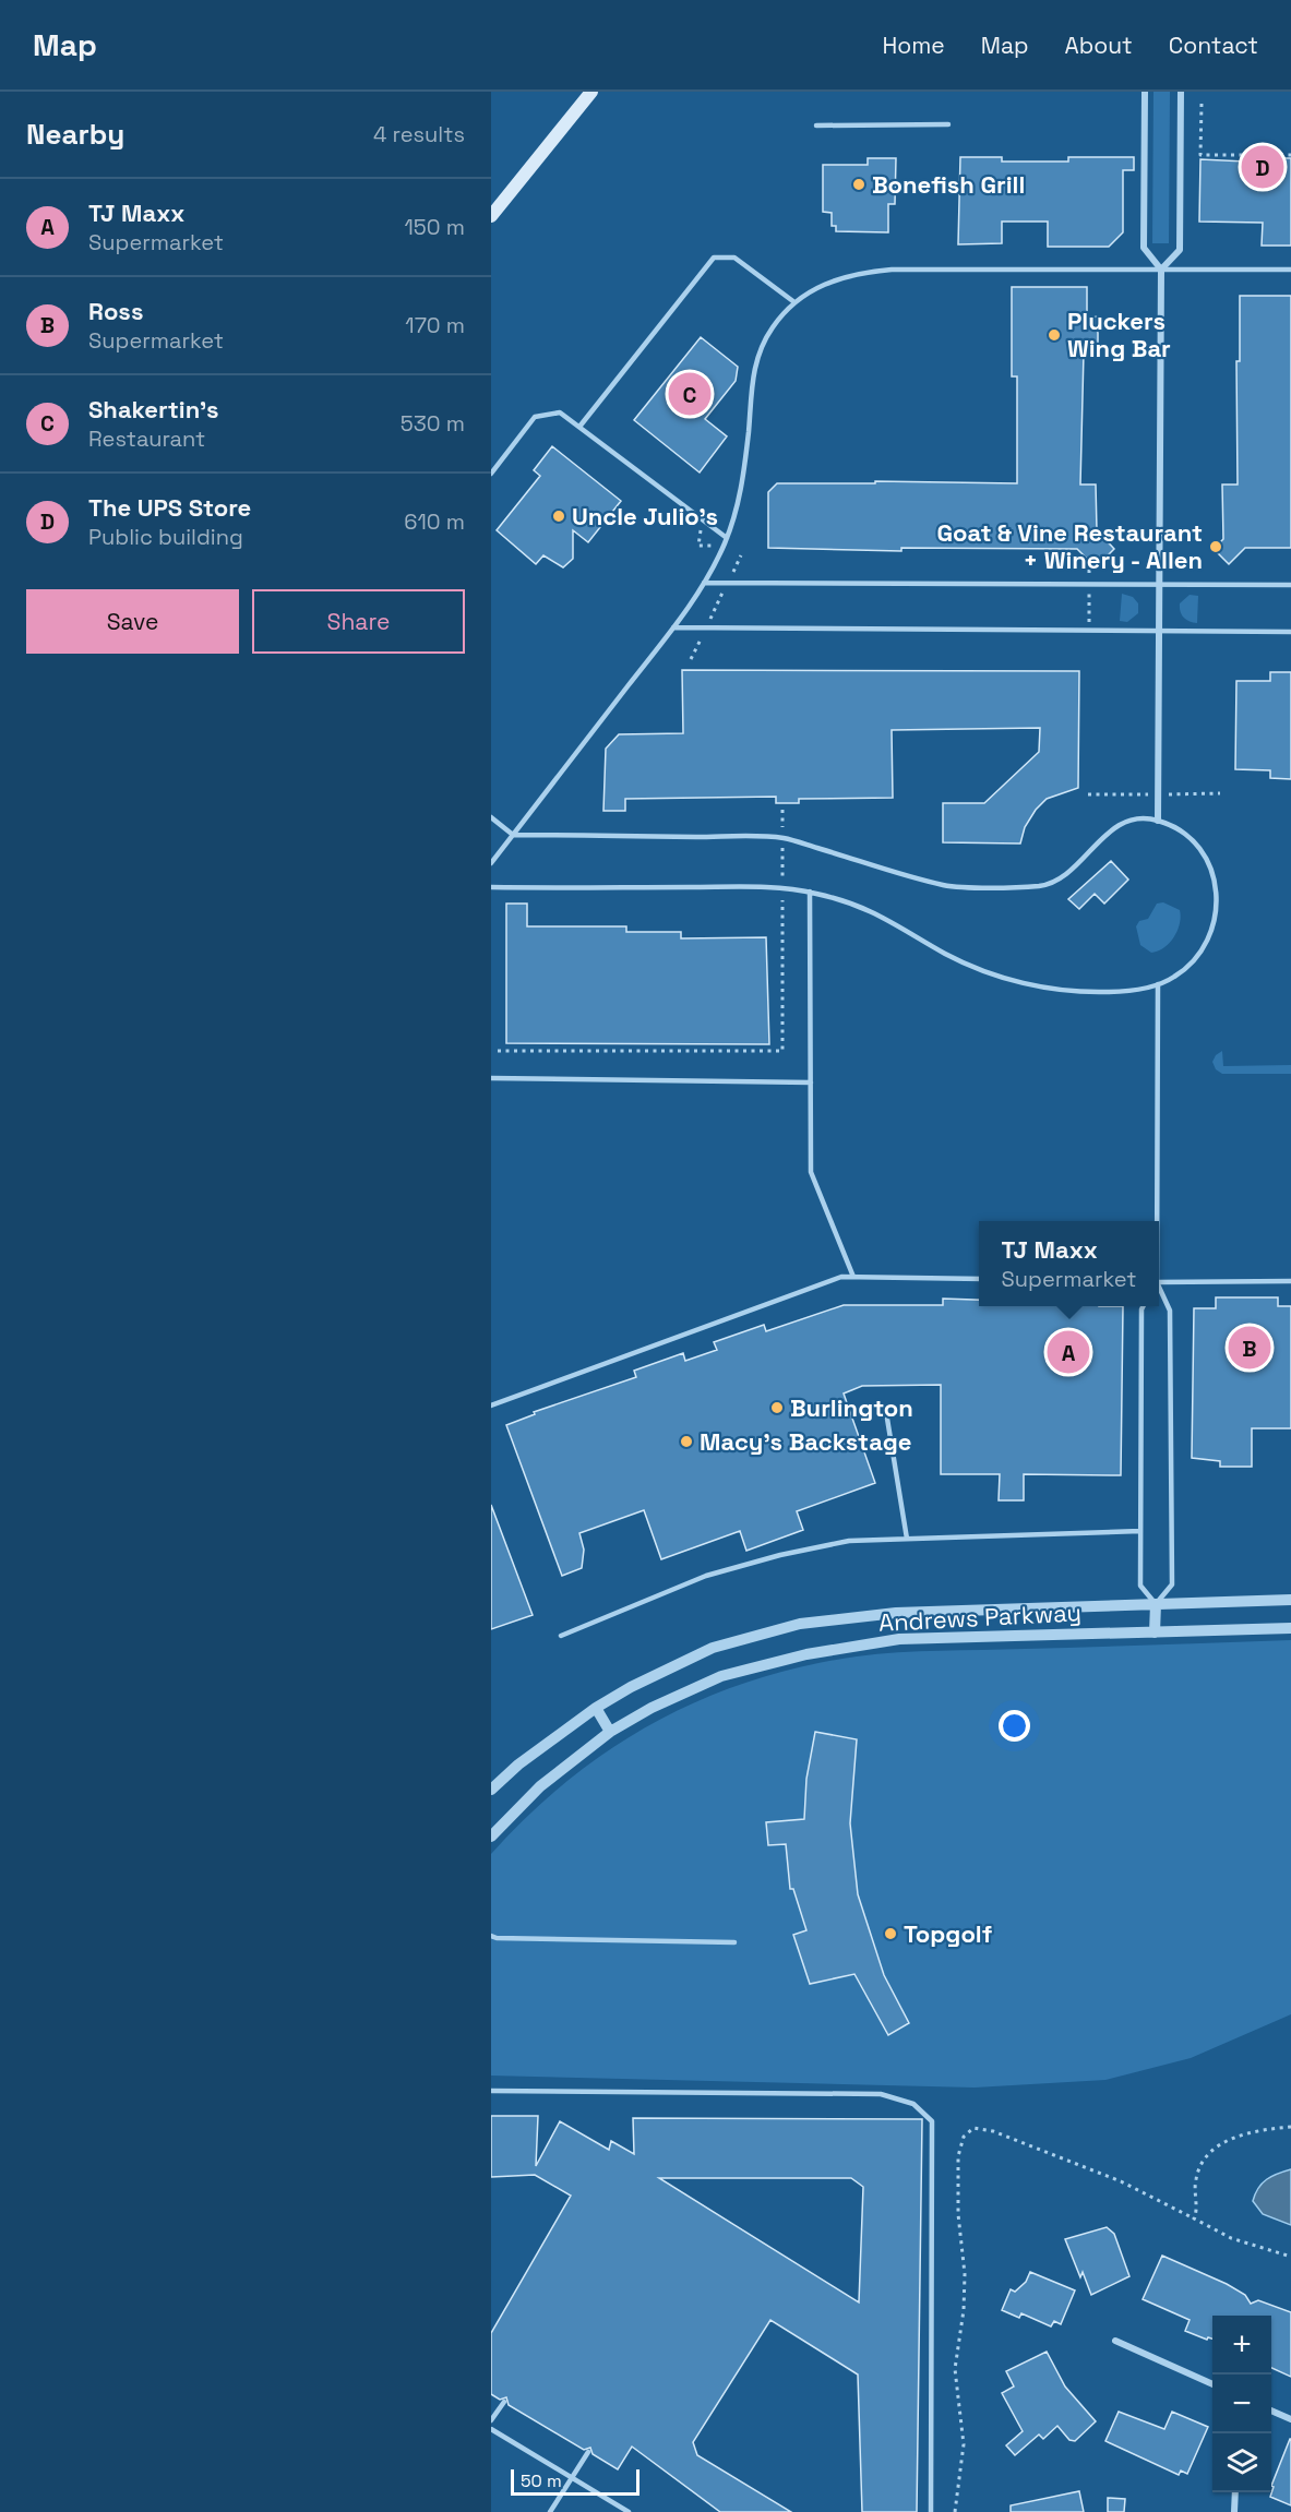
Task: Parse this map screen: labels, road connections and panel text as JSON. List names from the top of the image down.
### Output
{
  "streets": {
    "street": ["Andrews Parkway"]
  },
  "places": [
    "Bonefish Grill",
    "Pluckers Wing Bar",
    "Uncle Julio's",
    "Goat & Vine Restaurant + Winery - Allen",
    "Burlington",
    "Macy's Backstage",
    "Topgolf"
  ],
  "scale_bar": "50 m",
  "page": {
    "header": "Map",
    "nav": [
      "Home",
      "Map",
      "About",
      "Contact"
    ],
    "heading": ["Nearby", "4 results"],
    "pins": [
      "D",
      "C",
      "B",
      "A"
    ],
    "list": [
      {
        "mark": "A",
        "name": "TJ Maxx",
        "note": "Supermarket",
        "value": "150 m"
      },
      {
        "mark": "B",
        "name": "Ross",
        "note": "Supermarket",
        "value": "170 m"
      },
      {
        "mark": "C",
        "name": "Shakertin's",
        "note": "Restaurant",
        "value": "530 m"
      },
      {
        "mark": "D",
        "name": "The UPS Store",
        "note": "Public building",
        "value": "610 m"
      }
    ],
    "buttons": ["Save", "Share"],
    "popup": ["TJ Maxx", "Supermarket"],
    "map_buttons": ["+", "−"],
    "scale": "50 m"
  }
}
